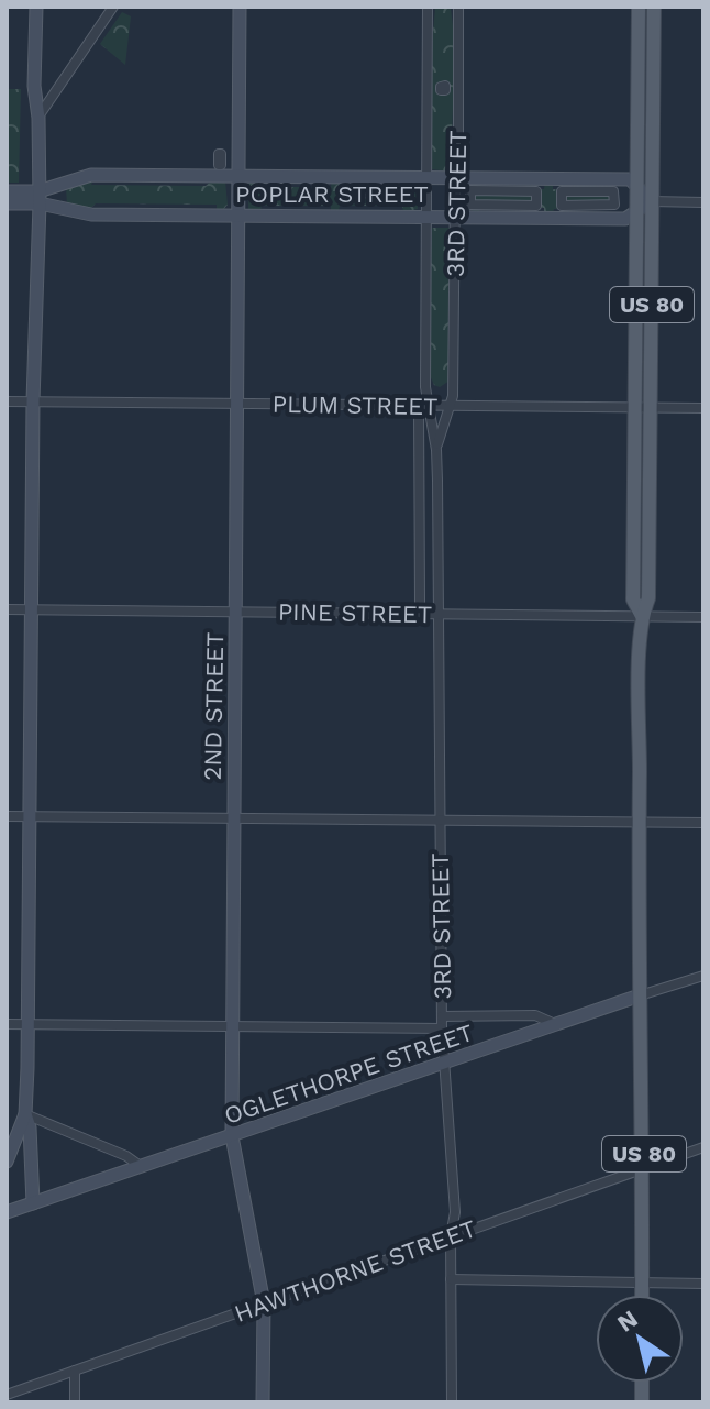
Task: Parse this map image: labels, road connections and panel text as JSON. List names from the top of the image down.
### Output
{
  "streets": {
    "main road": ["US 80"],
    "street": [
      "POPLAR STREET",
      "3RD STREET",
      "PLUM STREET",
      "PINE STREET",
      "2ND STREET",
      "OGLETHORPE STREET",
      "HAWTHORNE STREET"
    ]
  },
  "crossings": [
    ["POPLAR STREET", "3RD STREET"],
    ["POPLAR STREET", "US 80"],
    ["POPLAR STREET", "2ND STREET"],
    ["3RD STREET", "PLUM STREET"],
    ["3RD STREET", "PINE STREET"],
    ["3RD STREET", "OGLETHORPE STREET"],
    ["3RD STREET", "HAWTHORNE STREET"],
    ["US 80", "PLUM STREET"],
    ["US 80", "PINE STREET"],
    ["US 80", "OGLETHORPE STREET"],
    ["US 80", "HAWTHORNE STREET"],
    ["PLUM STREET", "2ND STREET"],
    ["PINE STREET", "2ND STREET"],
    ["2ND STREET", "OGLETHORPE STREET"],
    ["2ND STREET", "HAWTHORNE STREET"]
  ],
  "north": "top left"
}
